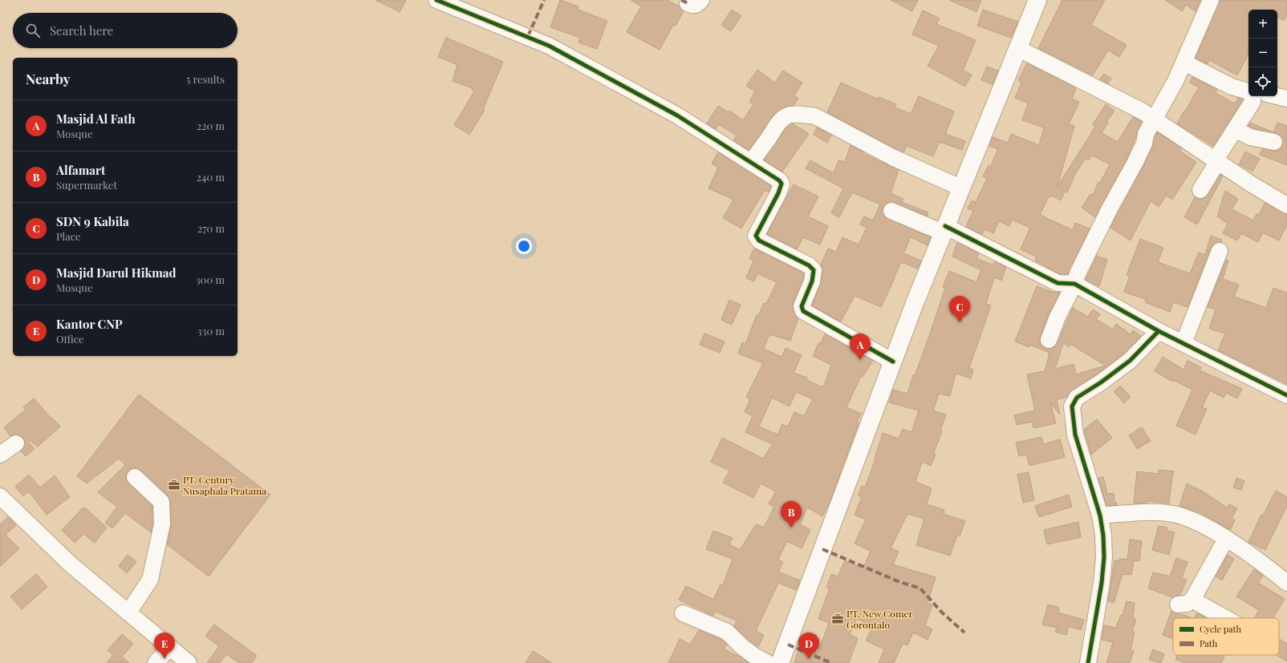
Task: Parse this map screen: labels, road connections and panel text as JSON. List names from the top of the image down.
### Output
{
  "places": {
    "office": ["PT. Century Nusaphala Pratama", "PT. New Comer Gorontalo"]
  },
  "legend": ["Cycle path", "Path"],
  "page": {
    "map_buttons": ["+", "−"],
    "search": "Search here",
    "heading": ["Nearby", "5 results"],
    "list": [
      {
        "mark": "A",
        "name": "Masjid Al Fath",
        "note": "Mosque",
        "value": "220 m"
      },
      {
        "mark": "B",
        "name": "Alfamart",
        "note": "Supermarket",
        "value": "240 m"
      },
      {
        "mark": "C",
        "name": "SDN 9 Kabila",
        "note": "Place",
        "value": "270 m"
      },
      {
        "mark": "D",
        "name": "Masjid Darul Hikmad",
        "note": "Mosque",
        "value": "300 m"
      },
      {
        "mark": "E",
        "name": "Kantor CNP",
        "note": "Office",
        "value": "330 m"
      }
    ],
    "pins": [
      "C",
      "A",
      "B",
      "D",
      "E"
    ]
  }
}
